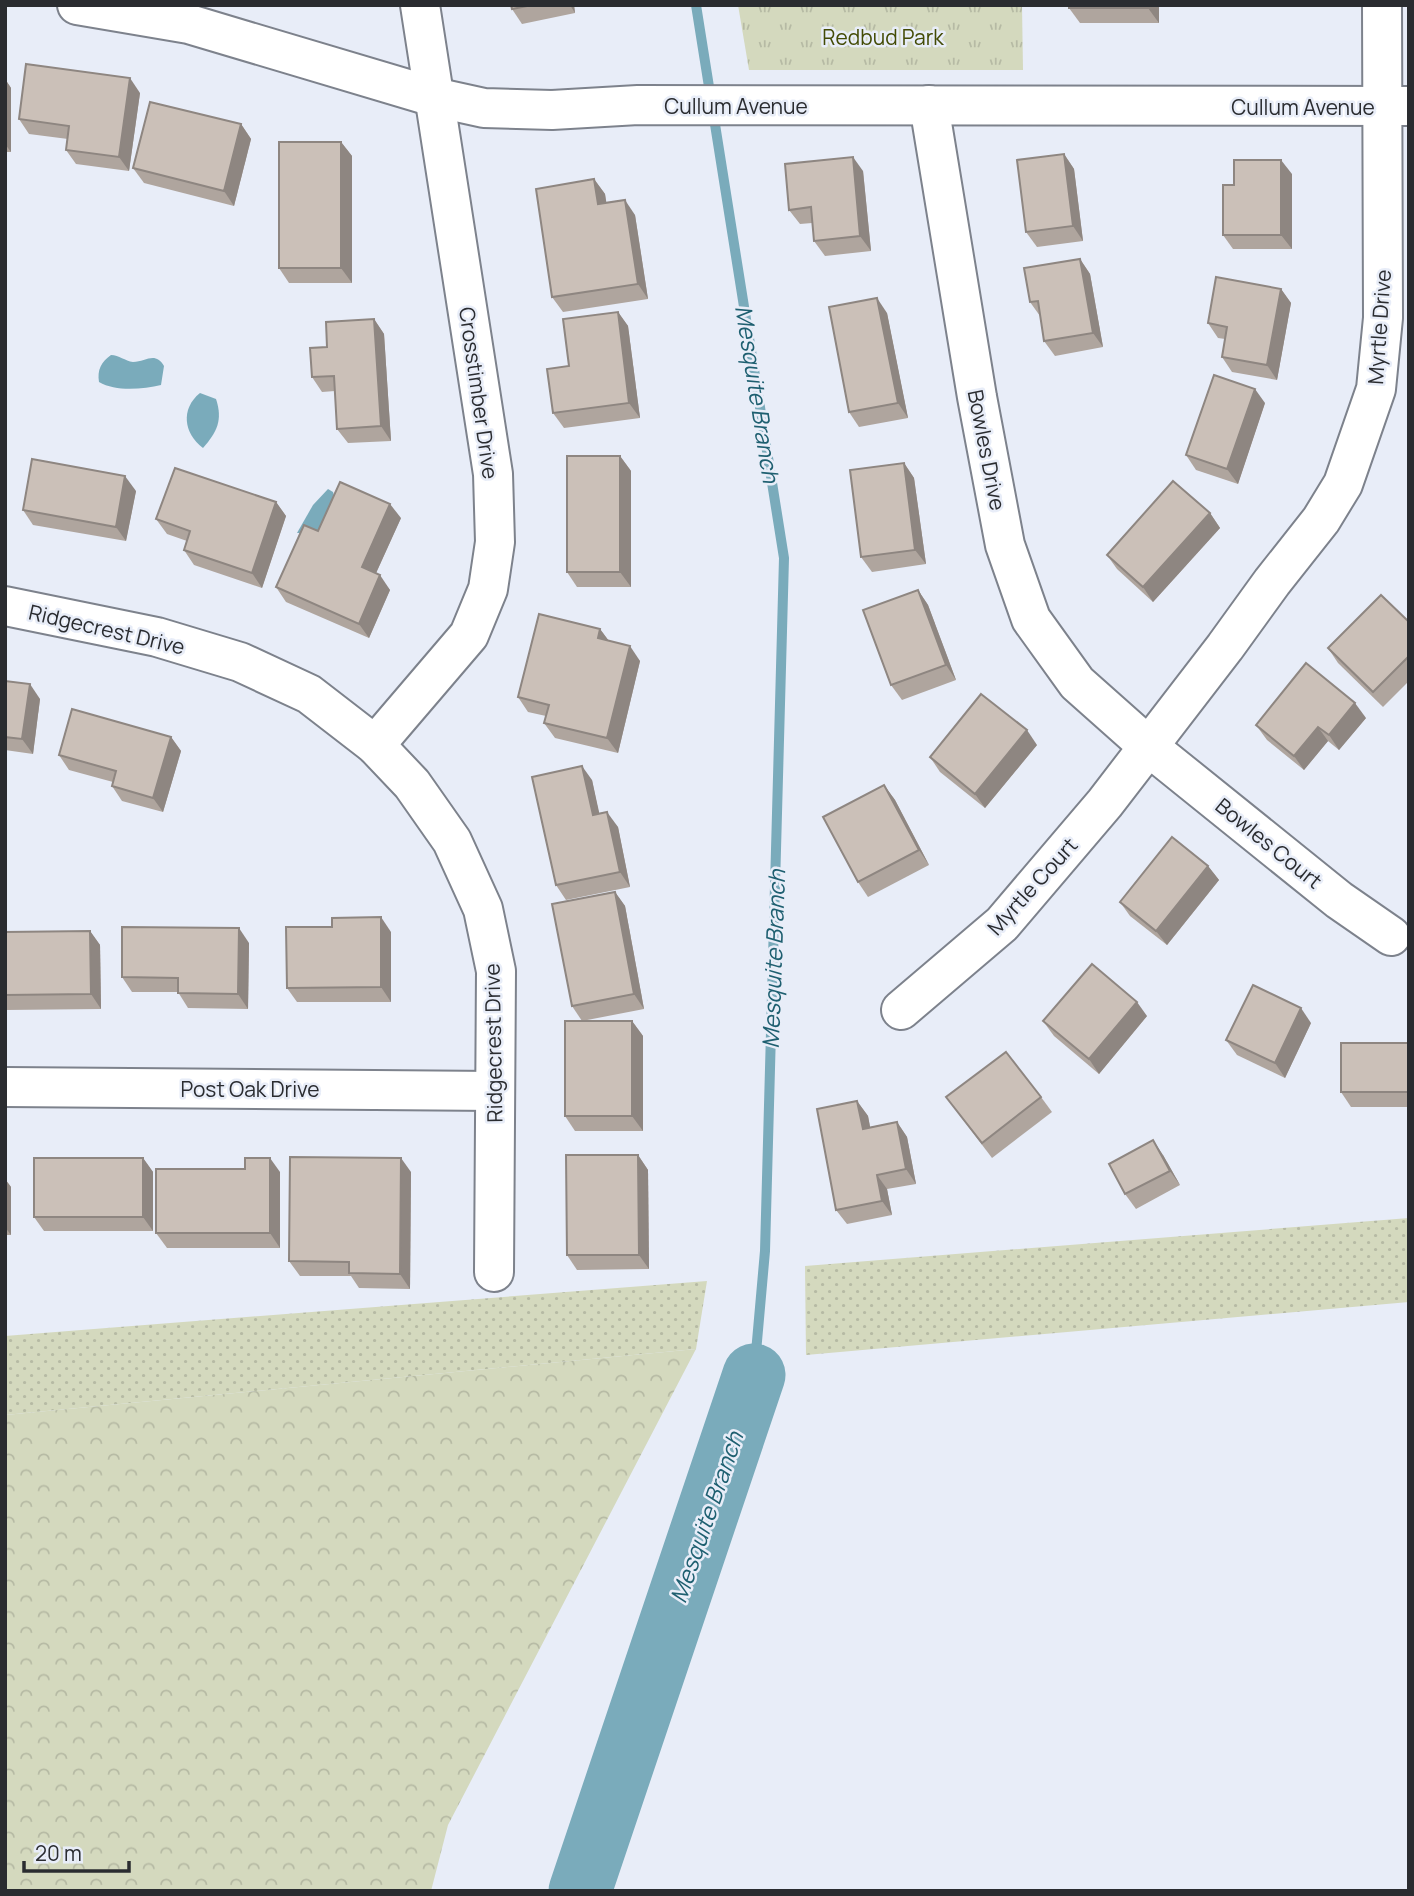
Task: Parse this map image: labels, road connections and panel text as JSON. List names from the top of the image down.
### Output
{
  "streets": {
    "street": [
      "Cullum Avenue",
      "Myrtle Drive",
      "Crosstimber Drive",
      "Bowles Drive",
      "Ridgecrest Drive",
      "Bowles Court",
      "Myrtle Court",
      "Post Oak Drive"
    ]
  },
  "crossings": [
    ["Cullum Avenue", "Myrtle Drive"],
    ["Cullum Avenue", "Crosstimber Drive"],
    ["Cullum Avenue", "Bowles Drive"],
    ["Myrtle Drive", "Bowles Drive"],
    ["Myrtle Drive", "Bowles Court"],
    ["Myrtle Drive", "Myrtle Court"],
    ["Crosstimber Drive", "Ridgecrest Drive"],
    ["Bowles Drive", "Bowles Court"],
    ["Bowles Drive", "Myrtle Court"],
    ["Ridgecrest Drive", "Post Oak Drive"],
    ["Bowles Court", "Myrtle Court"]
  ],
  "water": ["Mesquite Branch"],
  "parks": ["Redbud Park"],
  "scale_bar": "20 m"
}
